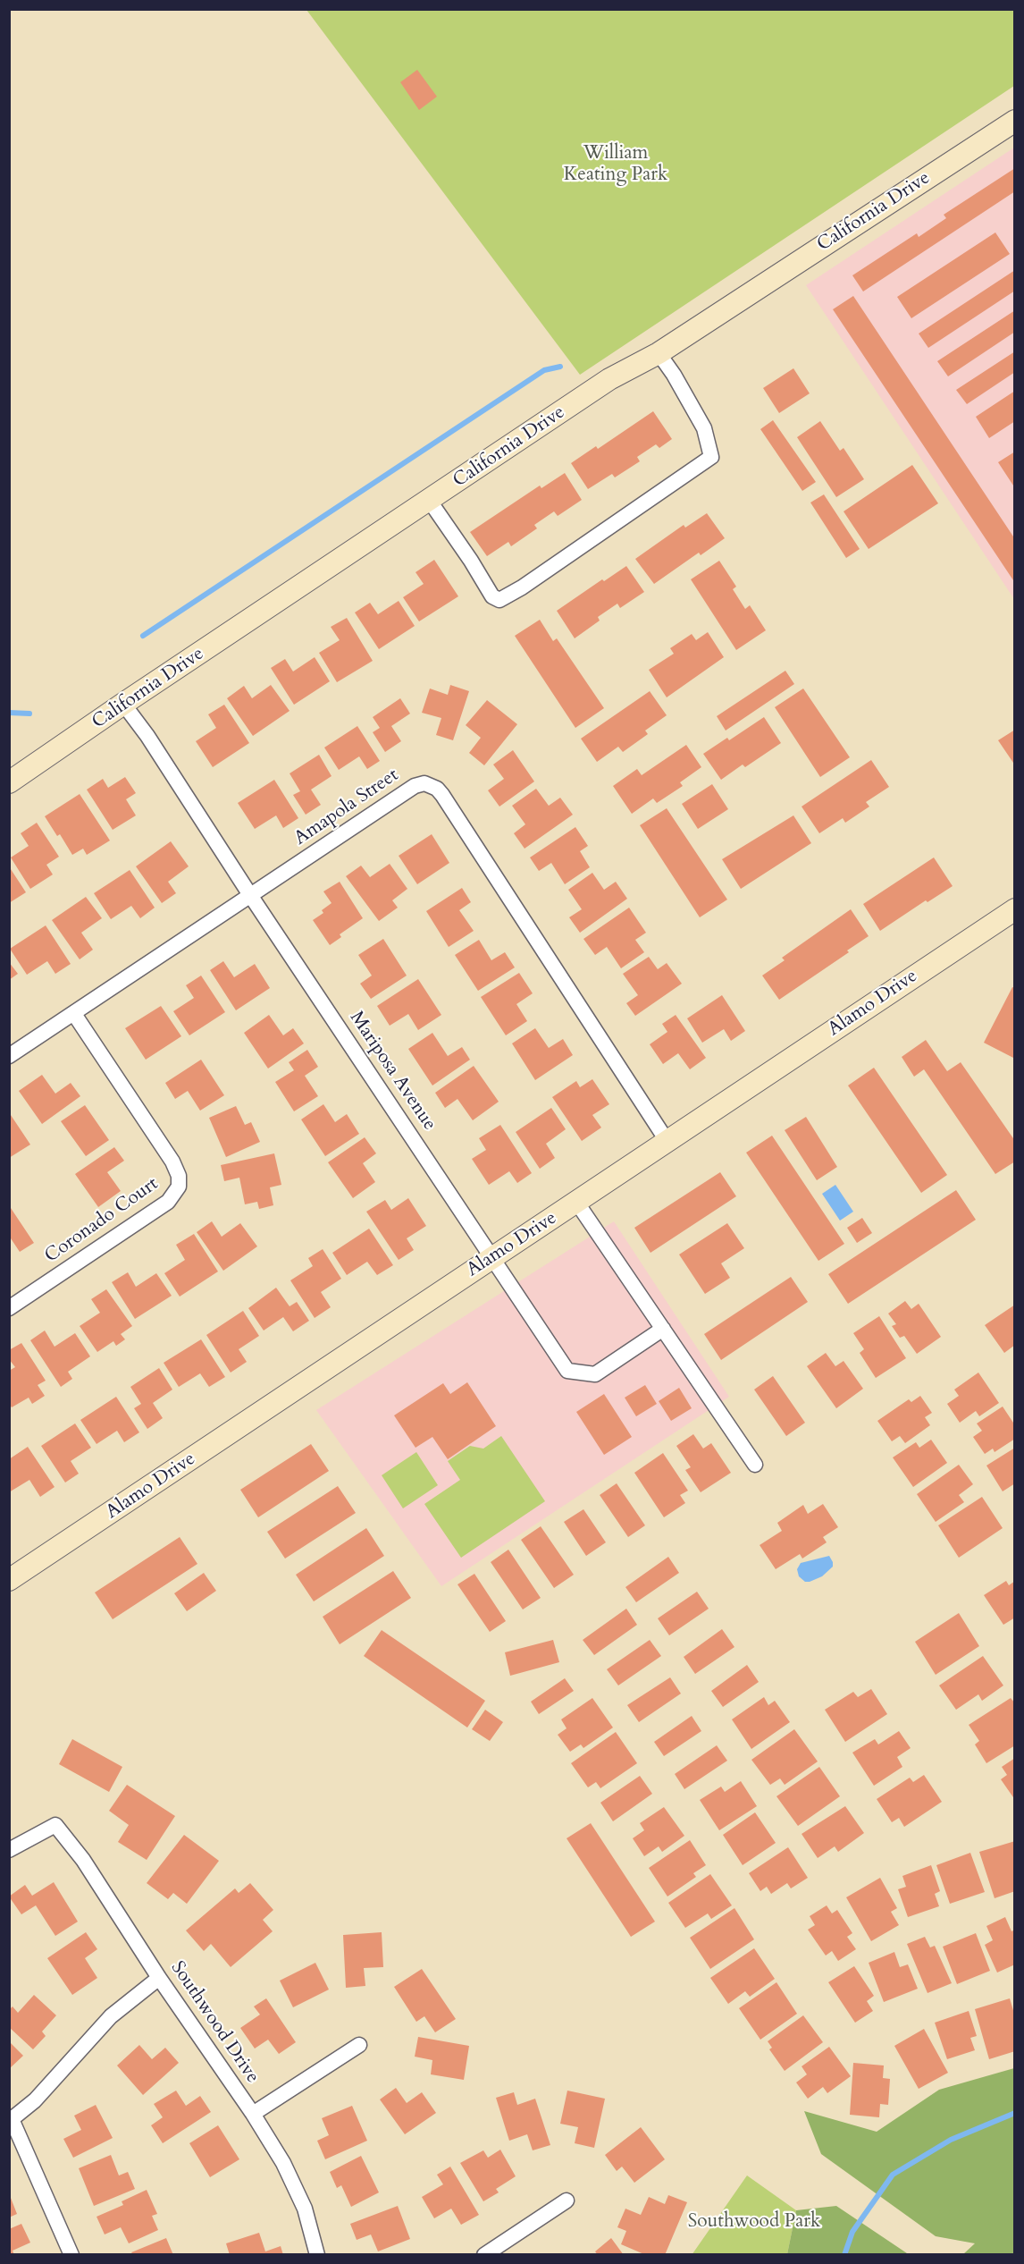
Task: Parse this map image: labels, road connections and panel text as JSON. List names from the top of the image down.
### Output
{
  "streets": {
    "main road": ["California Drive", "Alamo Drive"],
    "street": [
      "Amapola Street",
      "Mariposa Avenue",
      "Coronado Court",
      "Southwood Drive"
    ]
  },
  "crossings": [
    ["California Drive", "Mariposa Avenue"],
    ["Amapola Street", "Alamo Drive"],
    ["Amapola Street", "Mariposa Avenue"],
    ["Amapola Street", "Coronado Court"],
    ["Alamo Drive", "Mariposa Avenue"]
  ],
  "parks": ["William Keating Park", "Southwood Park"]
}
